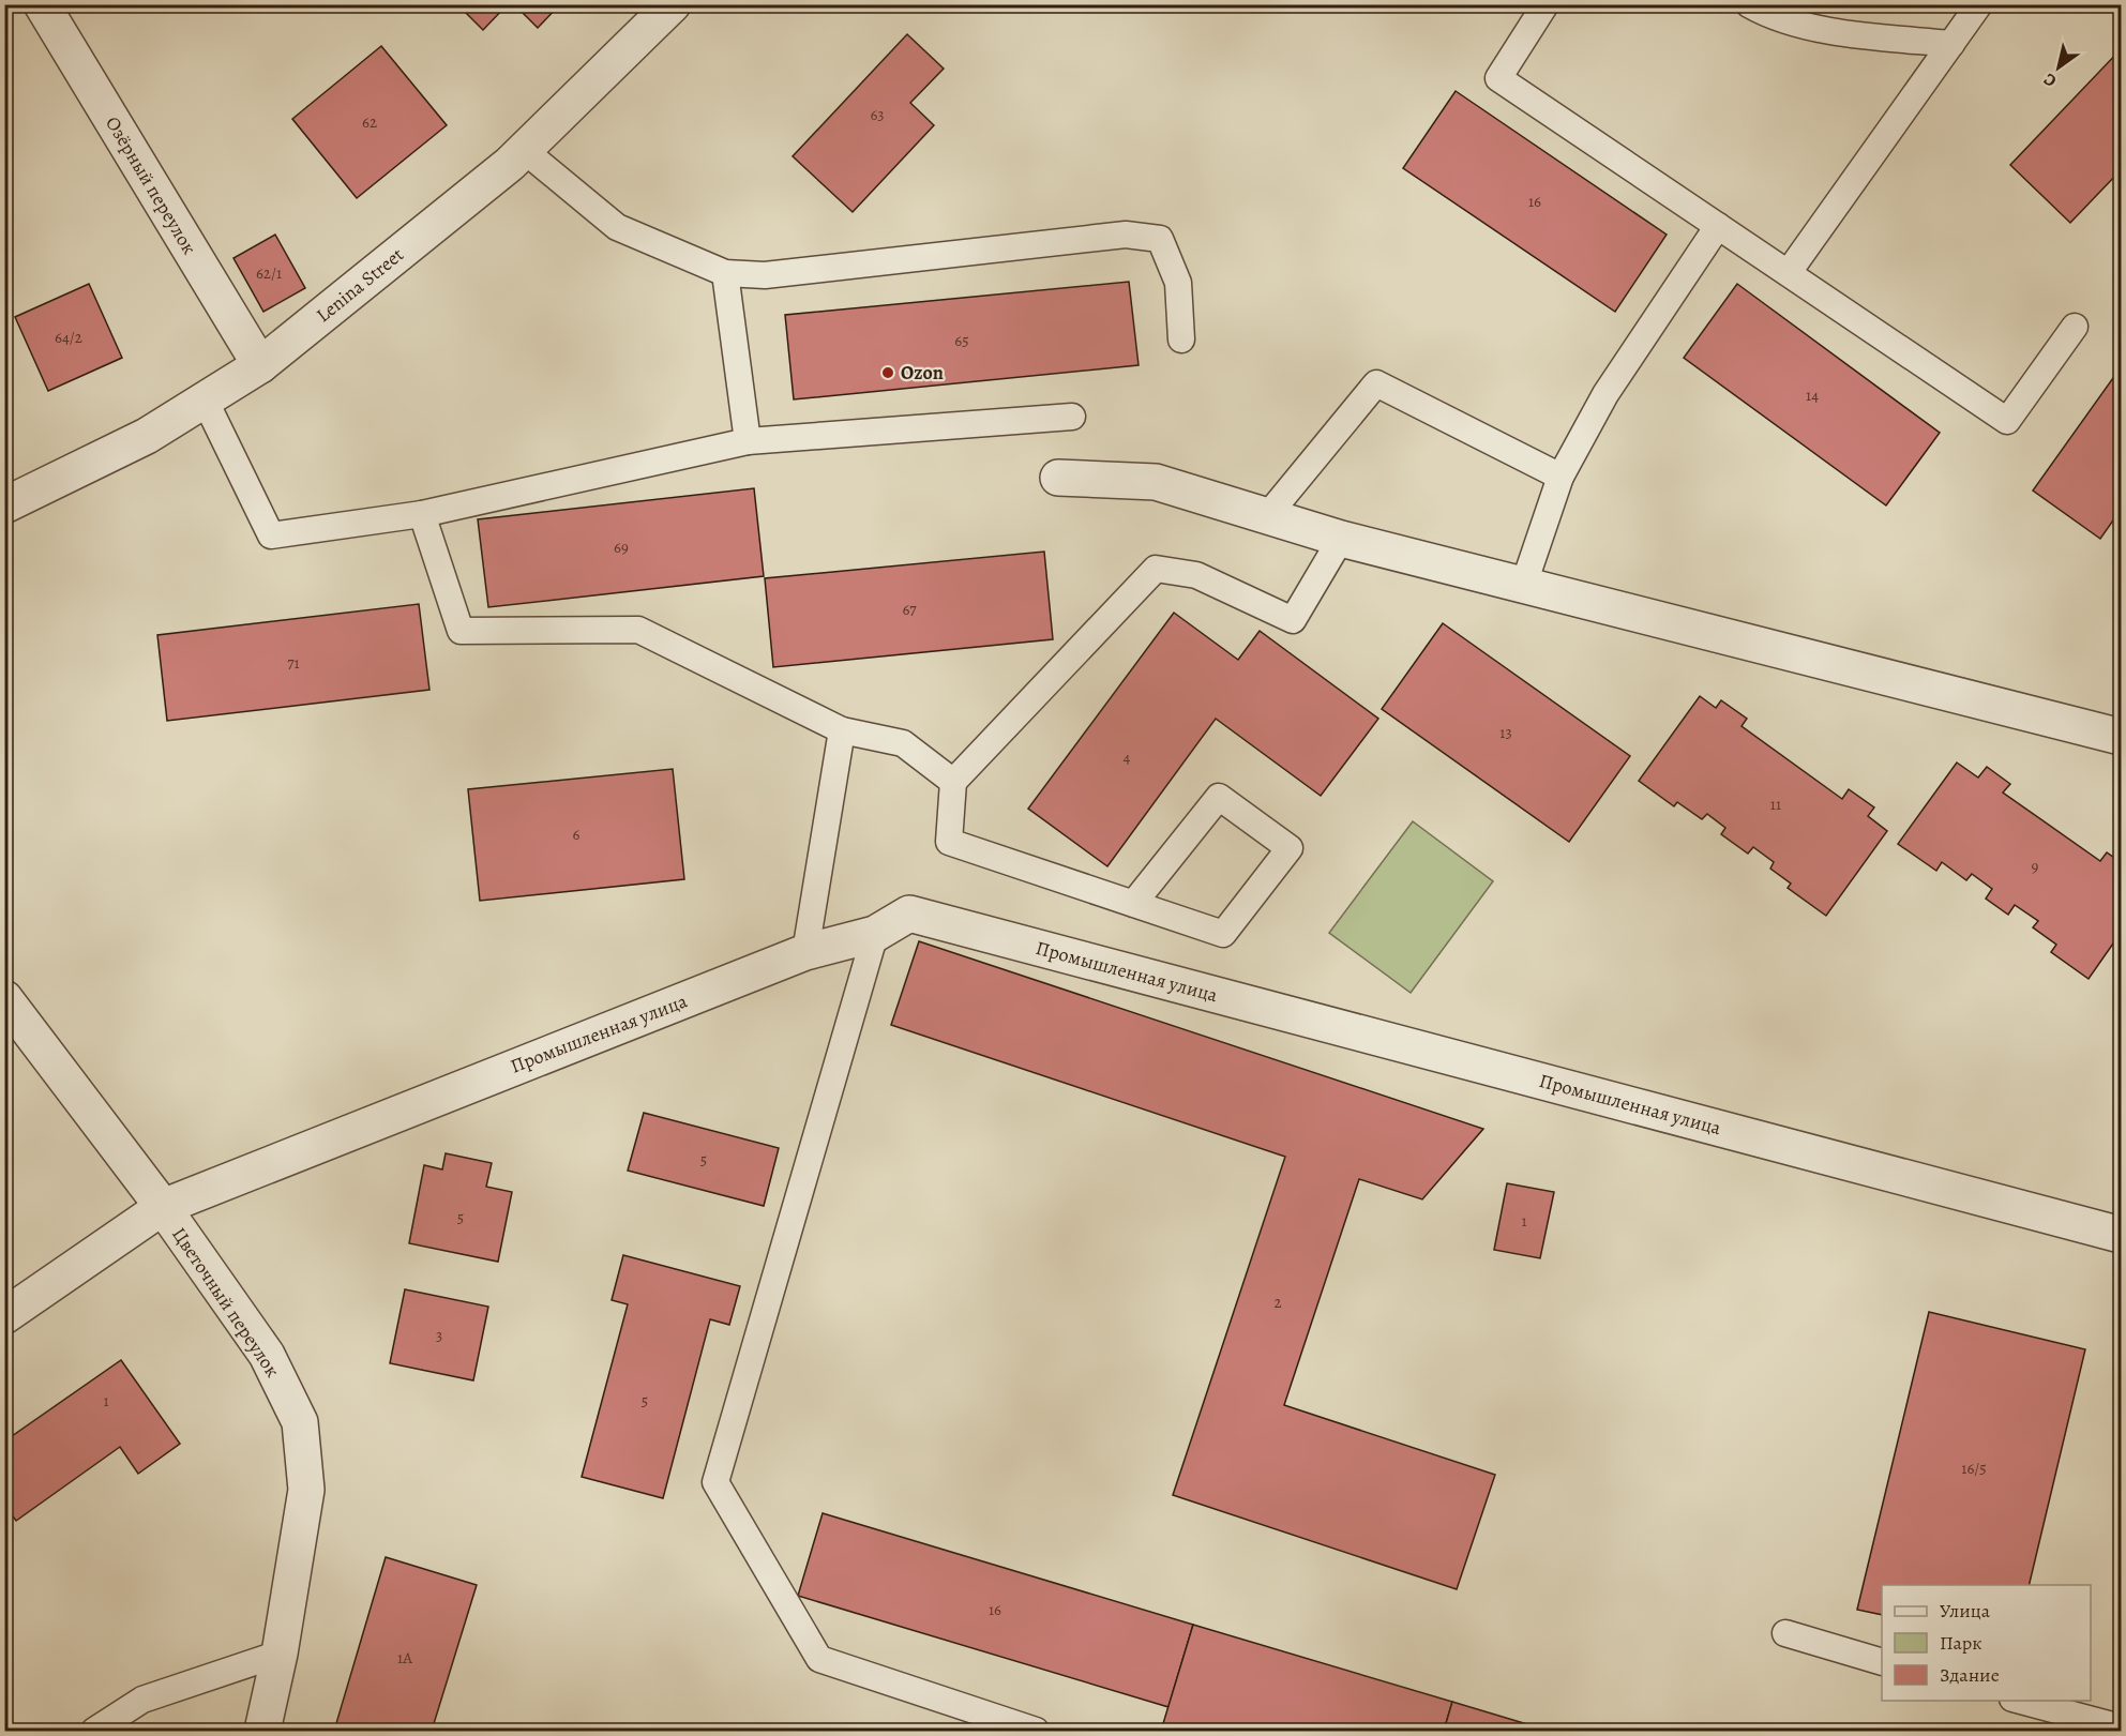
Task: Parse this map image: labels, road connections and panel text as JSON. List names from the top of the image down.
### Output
{
  "streets": {
    "street": [
      "Озёрный переулок",
      "Lenina Street",
      "Промышленная улица",
      "Цветочный переулок"
    ]
  },
  "crossings": [
    ["Озёрный переулок", "Lenina Street"],
    ["Промышленная улица", "Цветочный переулок"]
  ],
  "places": ["Ozon"],
  "house_numbers": [
    "63",
    "62",
    "16",
    "62/1",
    "64/2",
    "65",
    "14",
    "69",
    "67",
    "71",
    "13",
    "4",
    "11",
    "6",
    "9",
    "5",
    "5",
    "1",
    "2",
    "3",
    "1",
    "5",
    "16/5",
    "16",
    "1А"
  ],
  "legend": ["Улица", "Парк", "Здание"],
  "north": "bottom left"
}
